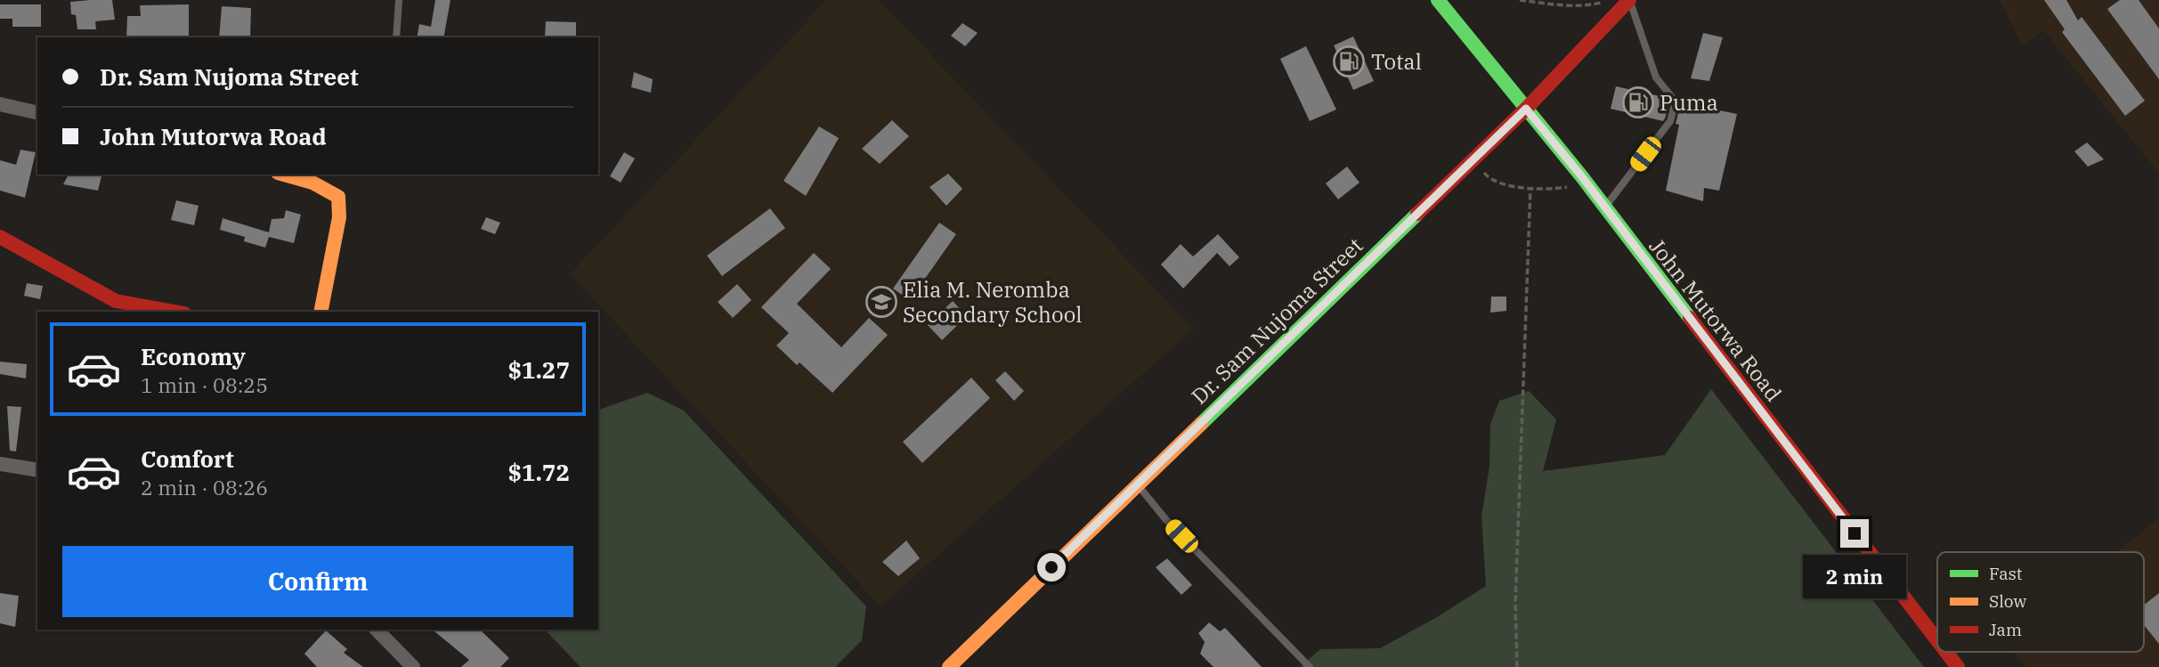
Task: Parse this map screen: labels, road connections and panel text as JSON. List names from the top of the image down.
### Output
{
  "streets": {
    "street": ["John Mutorwa Road", "Dr. Sam Nujoma Street"]
  },
  "crossings": [
    ["John Mutorwa Road", "Dr. Sam Nujoma Street"]
  ],
  "places": {
    "fuel station": ["Total", "Puma"],
    "school or university": ["Elia M. Neromba Secondary School"]
  },
  "legend": ["Fast", "Slow", "Jam"],
  "page": {
    "banner": ["Dr. Sam Nujoma Street", "John Mutorwa Road"],
    "list": [
      {
        "name": "Economy",
        "note": "1 min · 08:25",
        "value": "$1.27"
      },
      {
        "name": "Comfort",
        "note": "2 min · 08:26",
        "value": "$1.72"
      }
    ],
    "buttons": "Confirm",
    "bubble": "2 min"
  }
}
